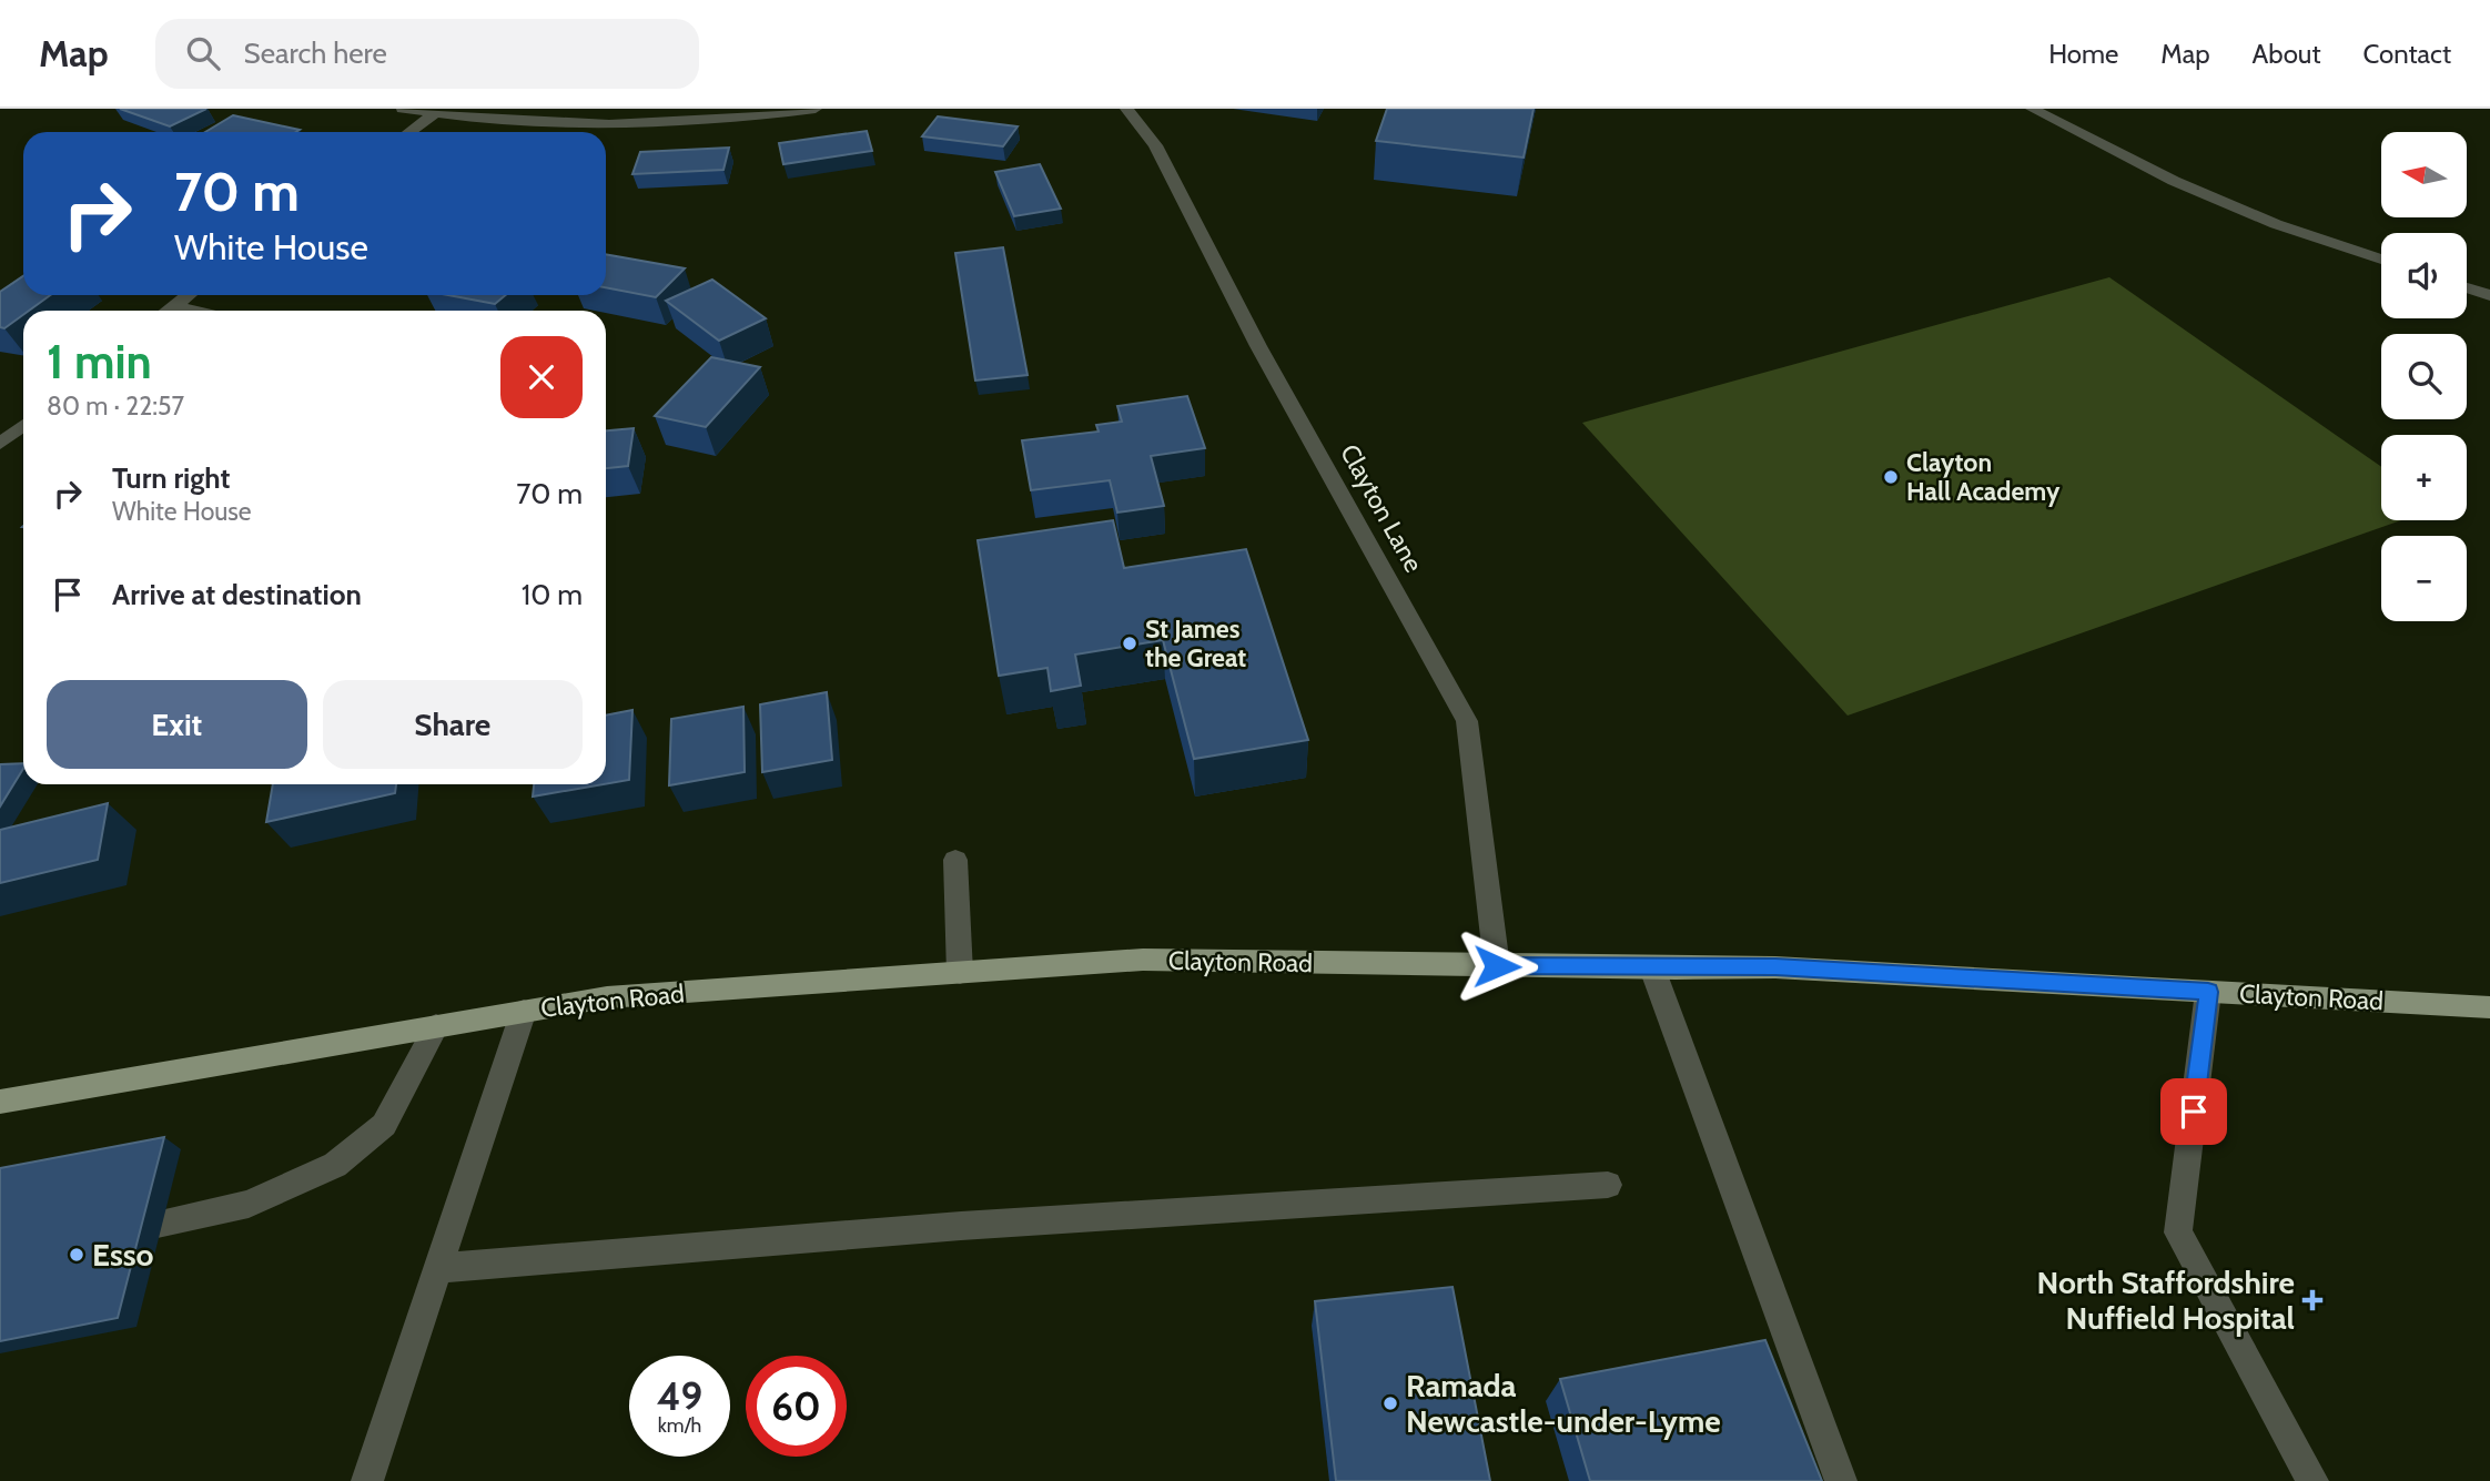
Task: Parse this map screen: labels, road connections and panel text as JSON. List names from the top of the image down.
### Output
{
  "streets": {
    "main road": ["Clayton Road"],
    "street": ["Clayton Lane"]
  },
  "crossings": [
    ["Clayton Lane", "Clayton Road"]
  ],
  "places": {
    "other": [
      "Clayton Hall Academy",
      "St James the Great",
      "Esso",
      "Ramada Newcastle-under-Lyme"
    ],
    "health": ["North Staffordshire Nuffield Hospital"]
  },
  "north": "left",
  "page": {
    "header": "Map",
    "search": "Search here",
    "nav": [
      "Home",
      "Map",
      "About",
      "Contact"
    ],
    "map_buttons": ["+", "−"],
    "turn": ["70 m", "White House"],
    "heading": ["1 min", "80 m · 22:57"],
    "list": [
      {
        "name": "Turn right",
        "note": "White House",
        "value": "70 m"
      },
      {
        "name": "Arrive at destination",
        "value": "10 m"
      }
    ],
    "buttons": ["Exit", "Share"],
    "speed": "49 km/h",
    "limit": "60"
  }
}
